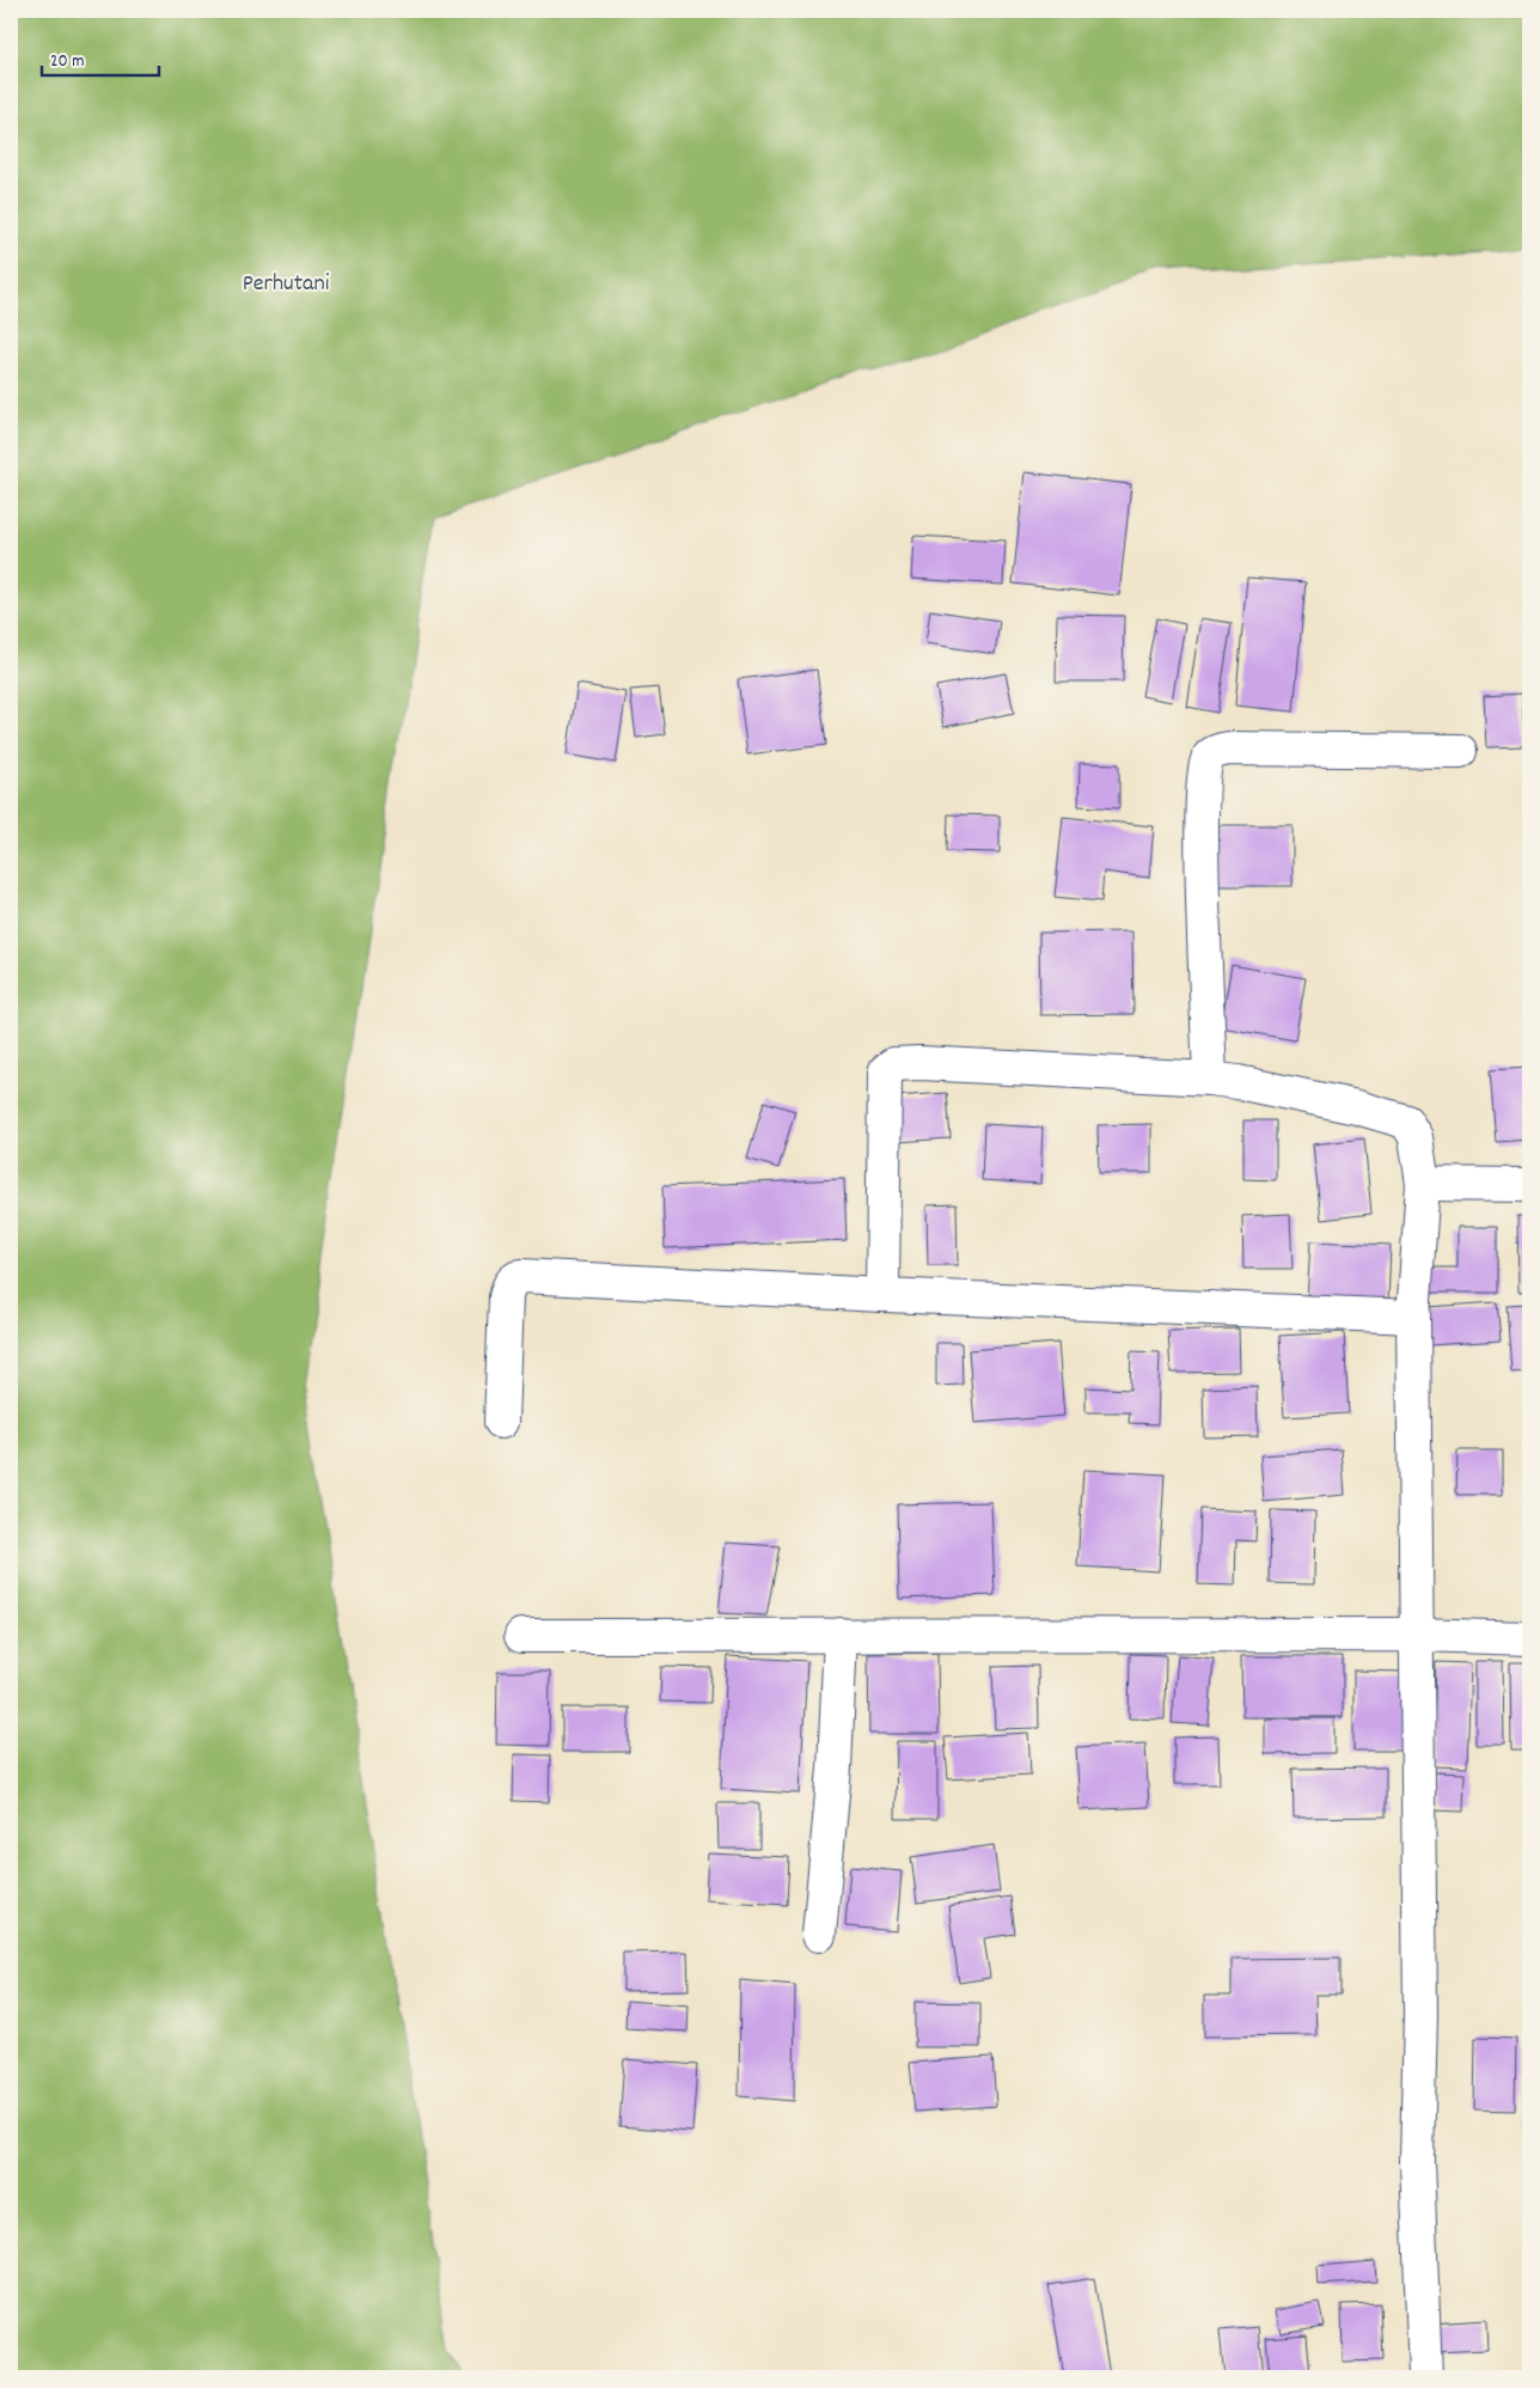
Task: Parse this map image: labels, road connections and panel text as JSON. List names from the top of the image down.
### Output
{
  "parks": ["Perhutani"],
  "scale_bar": "20 m"
}
